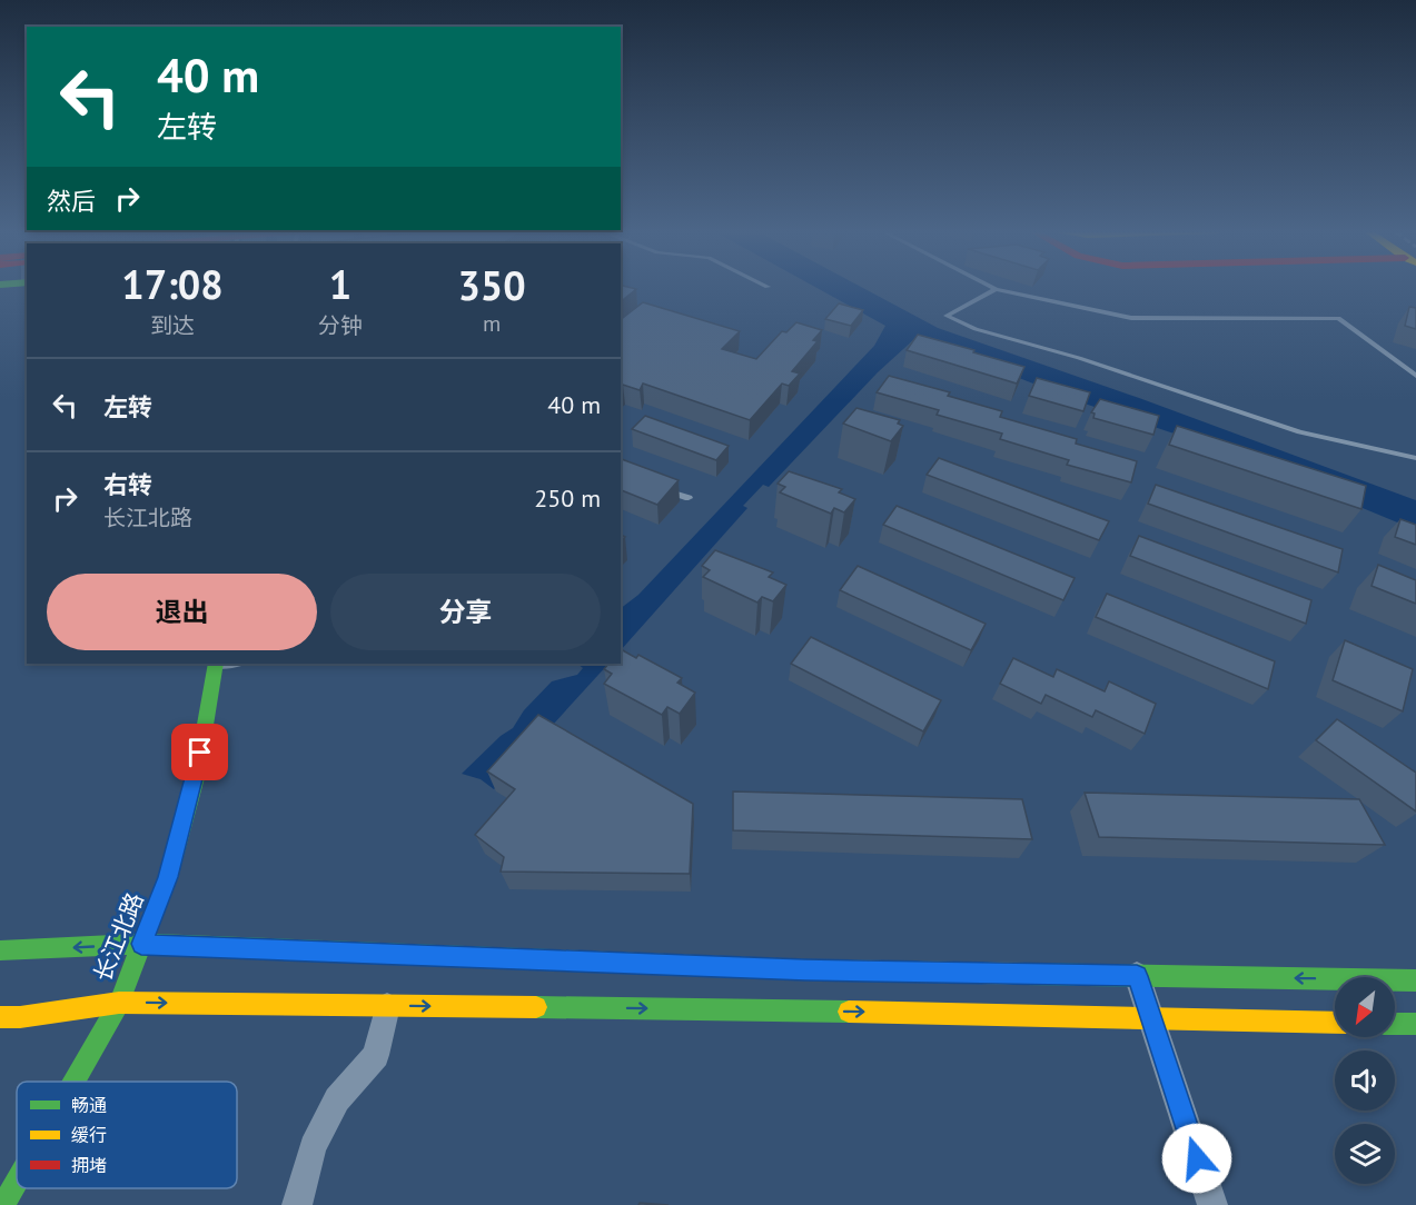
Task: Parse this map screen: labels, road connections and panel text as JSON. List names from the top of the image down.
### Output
{
  "streets": {
    "main road": ["长江北路"]
  },
  "legend": ["畅通", "缓行", "拥堵"],
  "north": "bottom left",
  "page": {
    "turn": ["40 m", "左转"],
    "then": "然后",
    "eta": [
      "17:08",
      "到达",
      "1",
      "分钟",
      "350",
      "m"
    ],
    "list": [
      {
        "name": "左转",
        "value": "40 m"
      },
      {
        "name": "右转",
        "note": "长江北路",
        "value": "250 m"
      }
    ],
    "buttons": ["退出", "分享"]
  }
}
